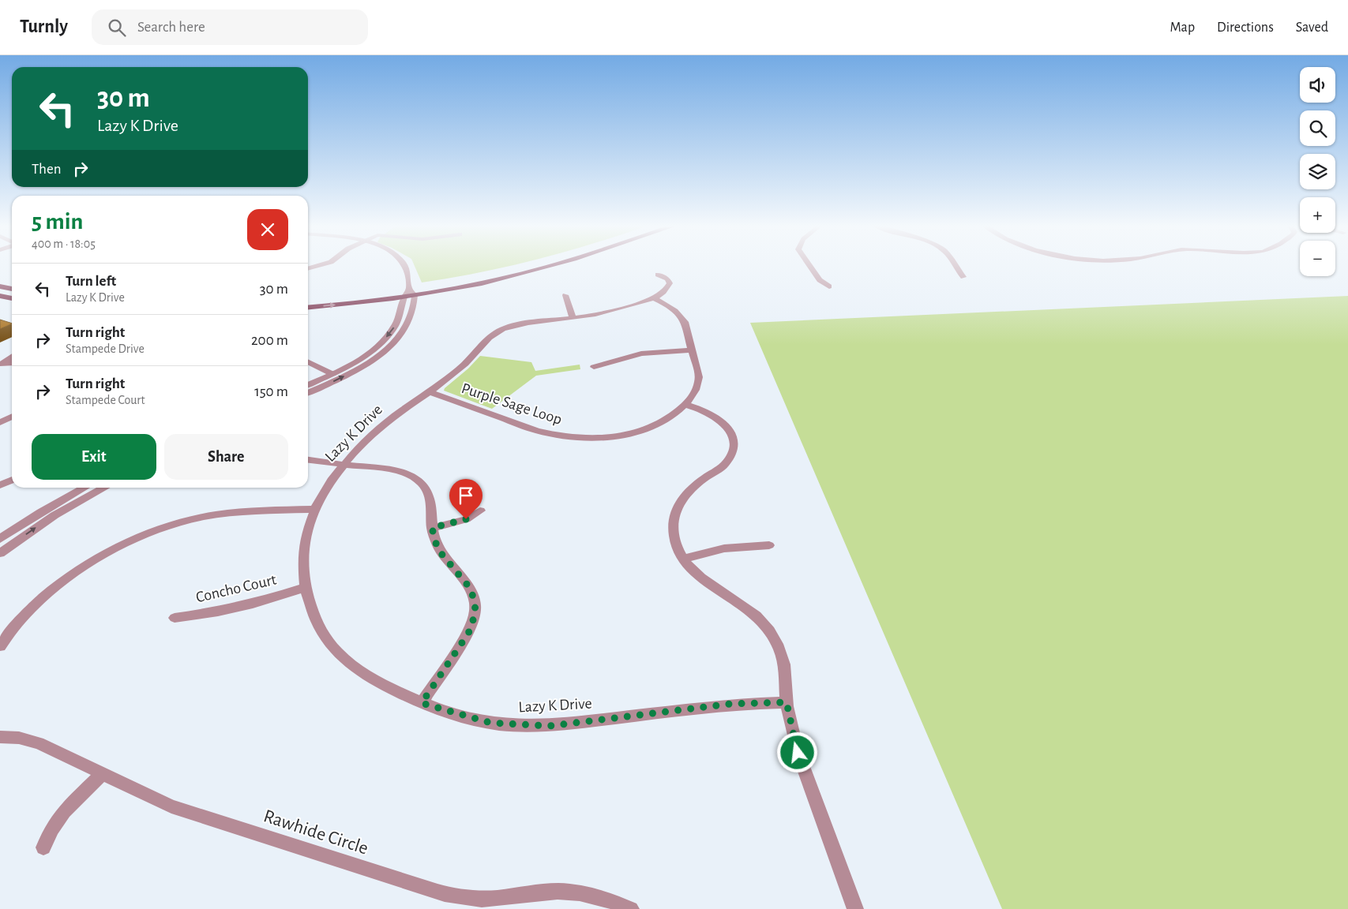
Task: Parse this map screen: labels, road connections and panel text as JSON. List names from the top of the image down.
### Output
{
  "streets": {
    "street": [
      "Purple Sage Loop",
      "Lazy K Drive",
      "Concho Court",
      "Rawhide Circle"
    ]
  },
  "crossings": [
    ["Purple Sage Loop", "Lazy K Drive"],
    ["Lazy K Drive", "Concho Court"]
  ],
  "page": {
    "header": "Turnly",
    "search": "Search here",
    "nav": ["Map", "Directions", "Saved"],
    "map_buttons": ["+", "−"],
    "turn": ["30 m", "Lazy K Drive"],
    "then": "Then",
    "heading": ["5 min", "400 m · 18:05"],
    "list": [
      {
        "name": "Turn left",
        "note": "Lazy K Drive",
        "value": "30 m"
      },
      {
        "name": "Turn right",
        "note": "Stampede Drive",
        "value": "200 m"
      },
      {
        "name": "Turn right",
        "note": "Stampede Court",
        "value": "150 m"
      }
    ],
    "buttons": ["Exit", "Share"]
  }
}
